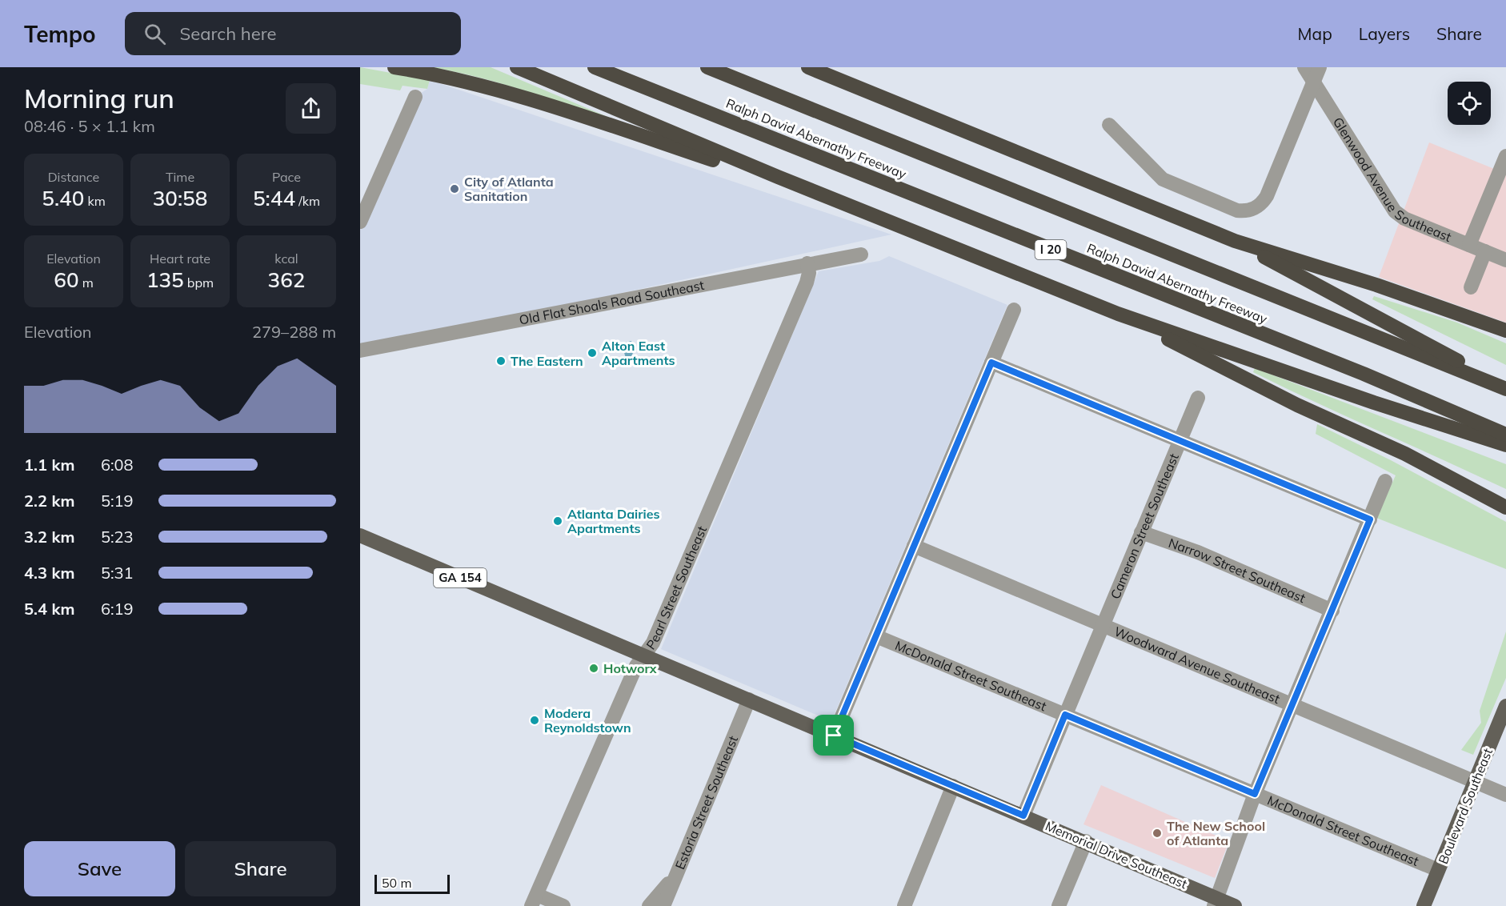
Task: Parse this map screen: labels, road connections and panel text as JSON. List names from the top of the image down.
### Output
{
  "streets": {
    "highway": ["Ralph David Abernathy Freeway", "I 20"],
    "main road": ["GA 154", "Boulevard Southeast", "Memorial Drive Southeast"],
    "street": [
      "Glenwood Avenue Southeast",
      "Old Flat Shoals Road Southeast",
      "Cameron Street Southeast",
      "Narrow Street Southeast",
      "Pearl Street Southeast",
      "Woodward Avenue Southeast",
      "McDonald Street Southeast",
      "Estoria Street Southeast"
    ]
  },
  "crossings": [
    ["Old Flat Shoals Road Southeast", "Pearl Street Southeast"],
    ["Cameron Street Southeast", "Narrow Street Southeast"],
    ["Cameron Street Southeast", "Woodward Avenue Southeast"],
    ["Cameron Street Southeast", "McDonald Street Southeast"],
    ["Cameron Street Southeast", "Memorial Drive Southeast"],
    ["Pearl Street Southeast", "Memorial Drive Southeast"],
    ["Woodward Avenue Southeast", "Boulevard Southeast"],
    ["McDonald Street Southeast", "Boulevard Southeast"],
    ["Estoria Street Southeast", "Memorial Drive Southeast"]
  ],
  "places": [
    "City of Atlanta Sanitation",
    "Alton East Apartments",
    "The Eastern",
    "Atlanta Dairies Apartments",
    "Hotworx",
    "Modera Reynoldstown",
    "The New School of Atlanta"
  ],
  "scale_bar": "50 m",
  "page": {
    "header": "Tempo",
    "search": "Search here",
    "nav": ["Map", "Layers", "Share"],
    "heading": ["Morning run", "08:46 · 5 × 1.1 km"],
    "stats": [
      ["Distance", "5.40 km"],
      ["Time", "30:58"],
      ["Pace", "5:44 /km"],
      ["Elevation", "60 m"],
      ["Heart rate", "135 bpm"],
      ["kcal", "362"]
    ],
    "chart": ["Elevation", "279–288 m"],
    "list": [
      {
        "name": "1.1 km",
        "note": "6:08"
      },
      {
        "name": "2.2 km",
        "note": "5:19"
      },
      {
        "name": "3.2 km",
        "note": "5:23"
      },
      {
        "name": "4.3 km",
        "note": "5:31"
      },
      {
        "name": "5.4 km",
        "note": "6:19"
      }
    ],
    "buttons": ["Save", "Share"],
    "scale": "50 m"
  }
}
